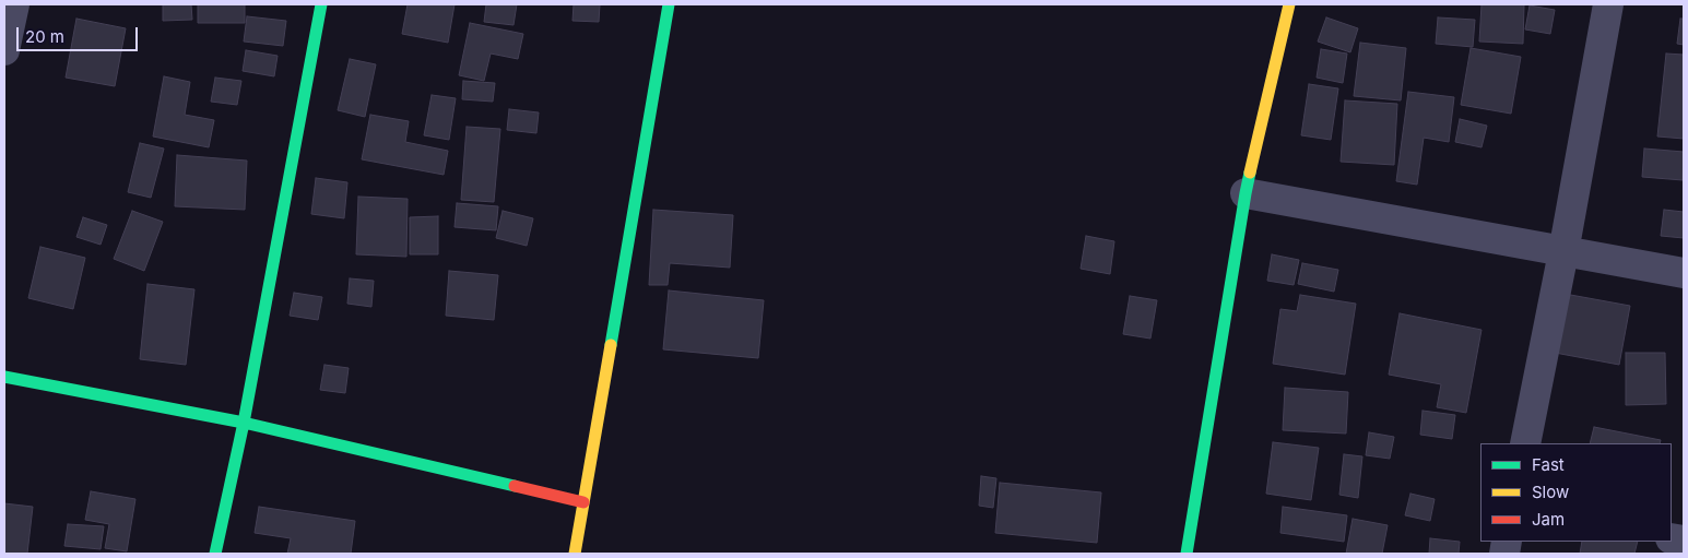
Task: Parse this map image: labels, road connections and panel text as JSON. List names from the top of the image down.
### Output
{
  "legend": ["Fast", "Slow", "Jam"],
  "scale_bar": "20 m"
}
